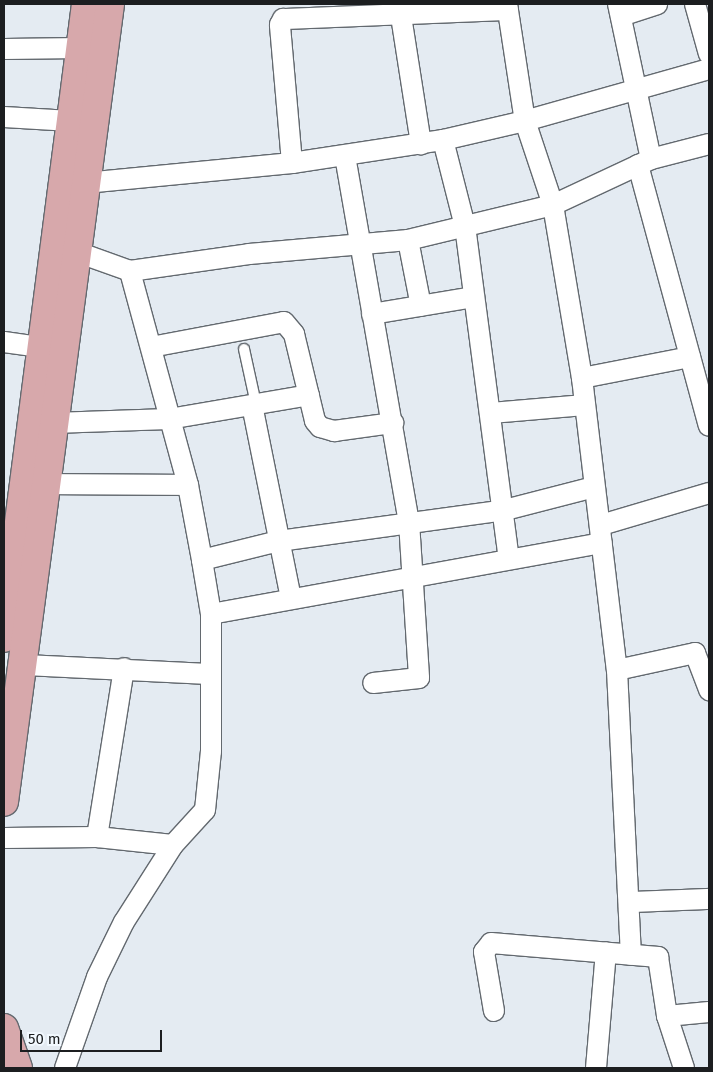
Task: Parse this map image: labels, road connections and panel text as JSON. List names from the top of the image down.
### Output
{
  "scale_bar": "50 m"
}
